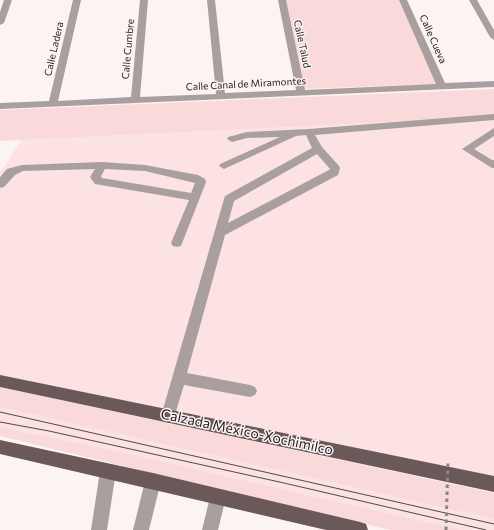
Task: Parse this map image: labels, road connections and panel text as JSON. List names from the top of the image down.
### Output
{
  "streets": {
    "main road": ["Calzada México-Xochimilco"],
    "street": [
      "Calle Cueva",
      "Calle Talud",
      "Calle Ladera",
      "Calle Cumbre",
      "Calle Canal de Miramontes"
    ]
  },
  "crossings": [
    ["Calle Cueva", "Calle Canal de Miramontes"],
    ["Calle Talud", "Calle Canal de Miramontes"],
    ["Calle Ladera", "Calle Canal de Miramontes"],
    ["Calle Cumbre", "Calle Canal de Miramontes"]
  ]
}
